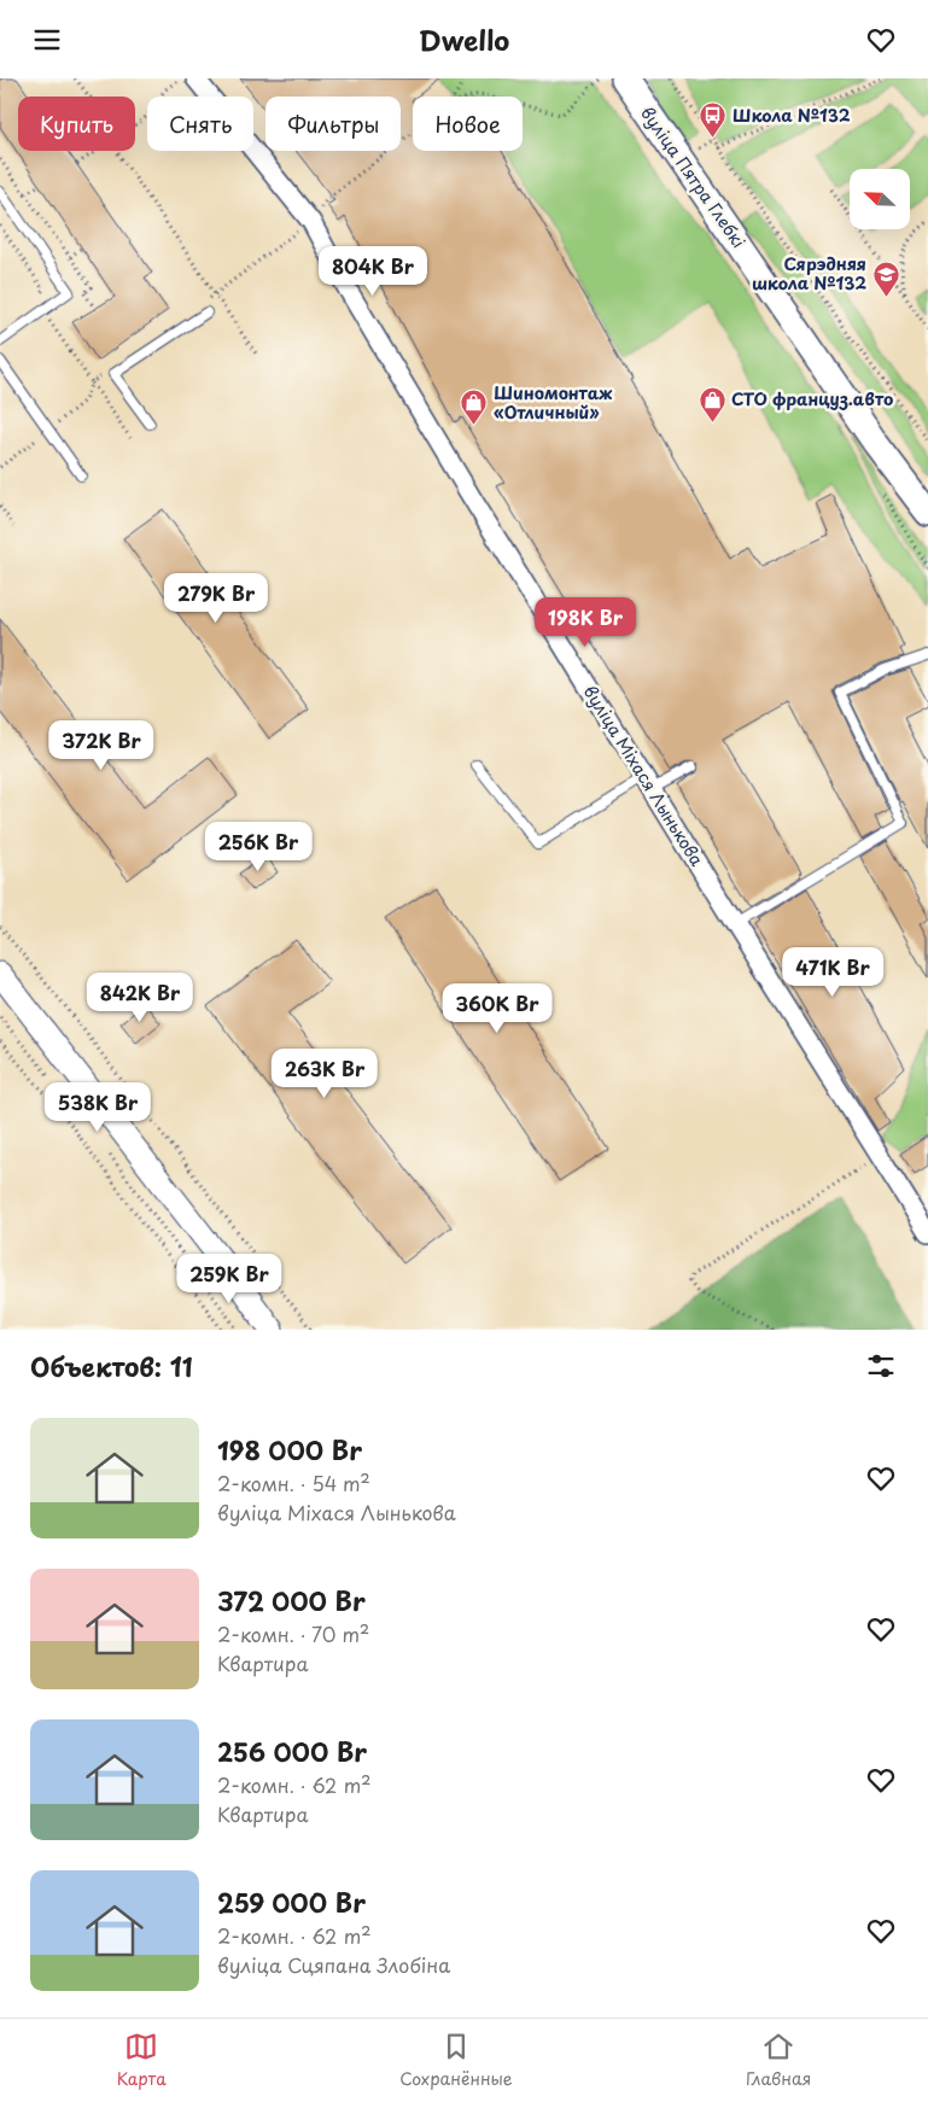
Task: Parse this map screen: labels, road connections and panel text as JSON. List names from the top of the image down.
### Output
{
  "streets": {
    "main road": ["вуліца Пятра Глебкі"],
    "street": ["вуліца Міхася Лынькова"]
  },
  "places": {
    "bus stop": ["Школа №132"],
    "school or university": ["Сярэдняя школа №132"],
    "shop": ["СТО француз.авто", "Шиномонтаж «Отличный»"]
  },
  "north": "top left",
  "page": {
    "header": "Dwello",
    "chip": [
      "Купить",
      "Снять",
      "Фильтры",
      "Новое"
    ],
    "price": [
      "804K Br",
      "279K Br",
      "198K Br",
      "372K Br",
      "256K Br",
      "471K Br",
      "842K Br",
      "360K Br",
      "263K Br",
      "538K Br",
      "259K Br"
    ],
    "heading": "Объектов: 11",
    "list": [
      {
        "name": "198 000 Br",
        "note": "2-комн. · 54 m² · вуліца Міхася Лынькова"
      },
      {
        "name": "372 000 Br",
        "note": "2-комн. · 70 m² · Квартира"
      },
      {
        "name": "256 000 Br",
        "note": "2-комн. · 62 m² · Квартира"
      },
      {
        "name": "259 000 Br",
        "note": "2-комн. · 62 m² · вуліца Сцяпана Злобіна"
      }
    ],
    "tabs": ["Карта", "Сохранённые", "Главная"]
  }
}
